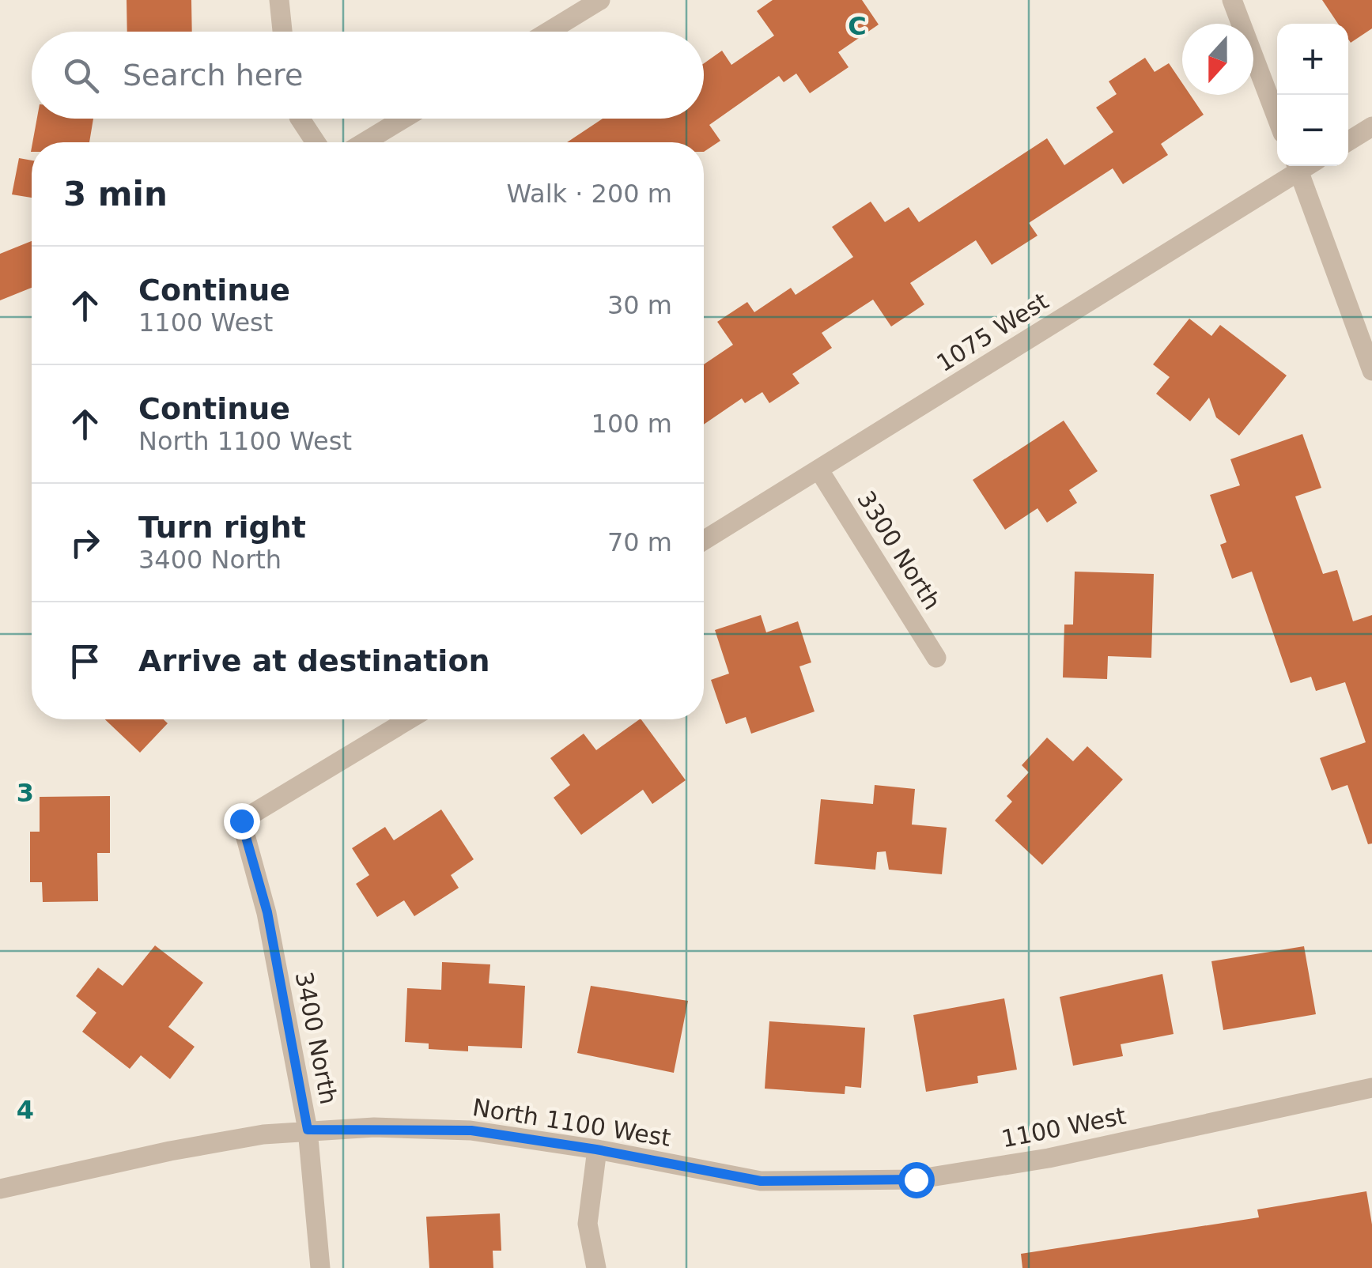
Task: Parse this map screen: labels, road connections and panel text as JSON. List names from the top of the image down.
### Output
{
  "streets": {
    "street": [
      "1075 West",
      "3300 North",
      "3400 North",
      "North 1100 West",
      "1100 West"
    ]
  },
  "crossings": [
    ["1075 West", "3300 North"],
    ["3400 North", "North 1100 West"],
    ["North 1100 West", "1100 West"]
  ],
  "north": "bottom",
  "page": {
    "map_buttons": ["+", "−"],
    "search": "Search here",
    "heading": ["3 min", "Walk · 200 m"],
    "list": [
      ["Continue", "1100 West", "30 m"],
      ["Continue", "North 1100 West", "100 m"],
      ["Turn right", "3400 North", "70 m"],
      "Arrive at destination"
    ]
  },
  "grid": {
    "columns": ["C"],
    "rows": ["3", "4"]
  }
}
